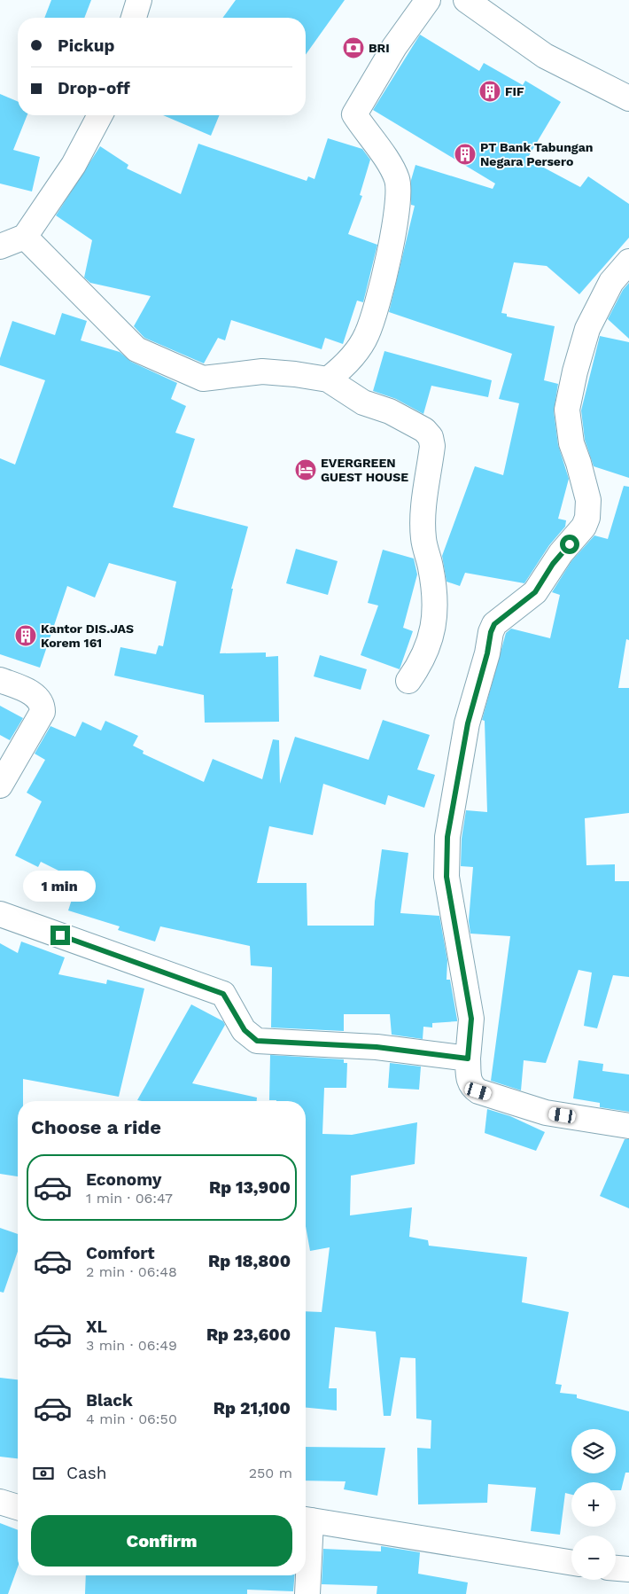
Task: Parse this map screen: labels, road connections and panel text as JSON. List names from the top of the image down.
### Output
{
  "places": {
    "bank": ["BRI"],
    "building": ["FIF", "PT Bank Tabungan Negara Persero", "Kantor DIS.JAS Korem 161"],
    "hotel": ["EVERGREEN GUEST HOUSE"]
  },
  "page": {
    "banner": ["Pickup", "Drop-off"],
    "bubble": "1 min",
    "heading": "Choose a ride",
    "list": [
      {
        "name": "Economy",
        "note": "1 min · 06:47",
        "value": "Rp 13,900"
      },
      {
        "name": "Comfort",
        "note": "2 min · 06:48",
        "value": "Rp 18,800"
      },
      {
        "name": "XL",
        "note": "3 min · 06:49",
        "value": "Rp 23,600"
      },
      {
        "name": "Black",
        "note": "4 min · 06:50",
        "value": "Rp 21,100"
      }
    ],
    "map_buttons": ["+", "−"],
    "pay": ["Cash", "250 m"],
    "buttons": "Confirm"
  }
}
